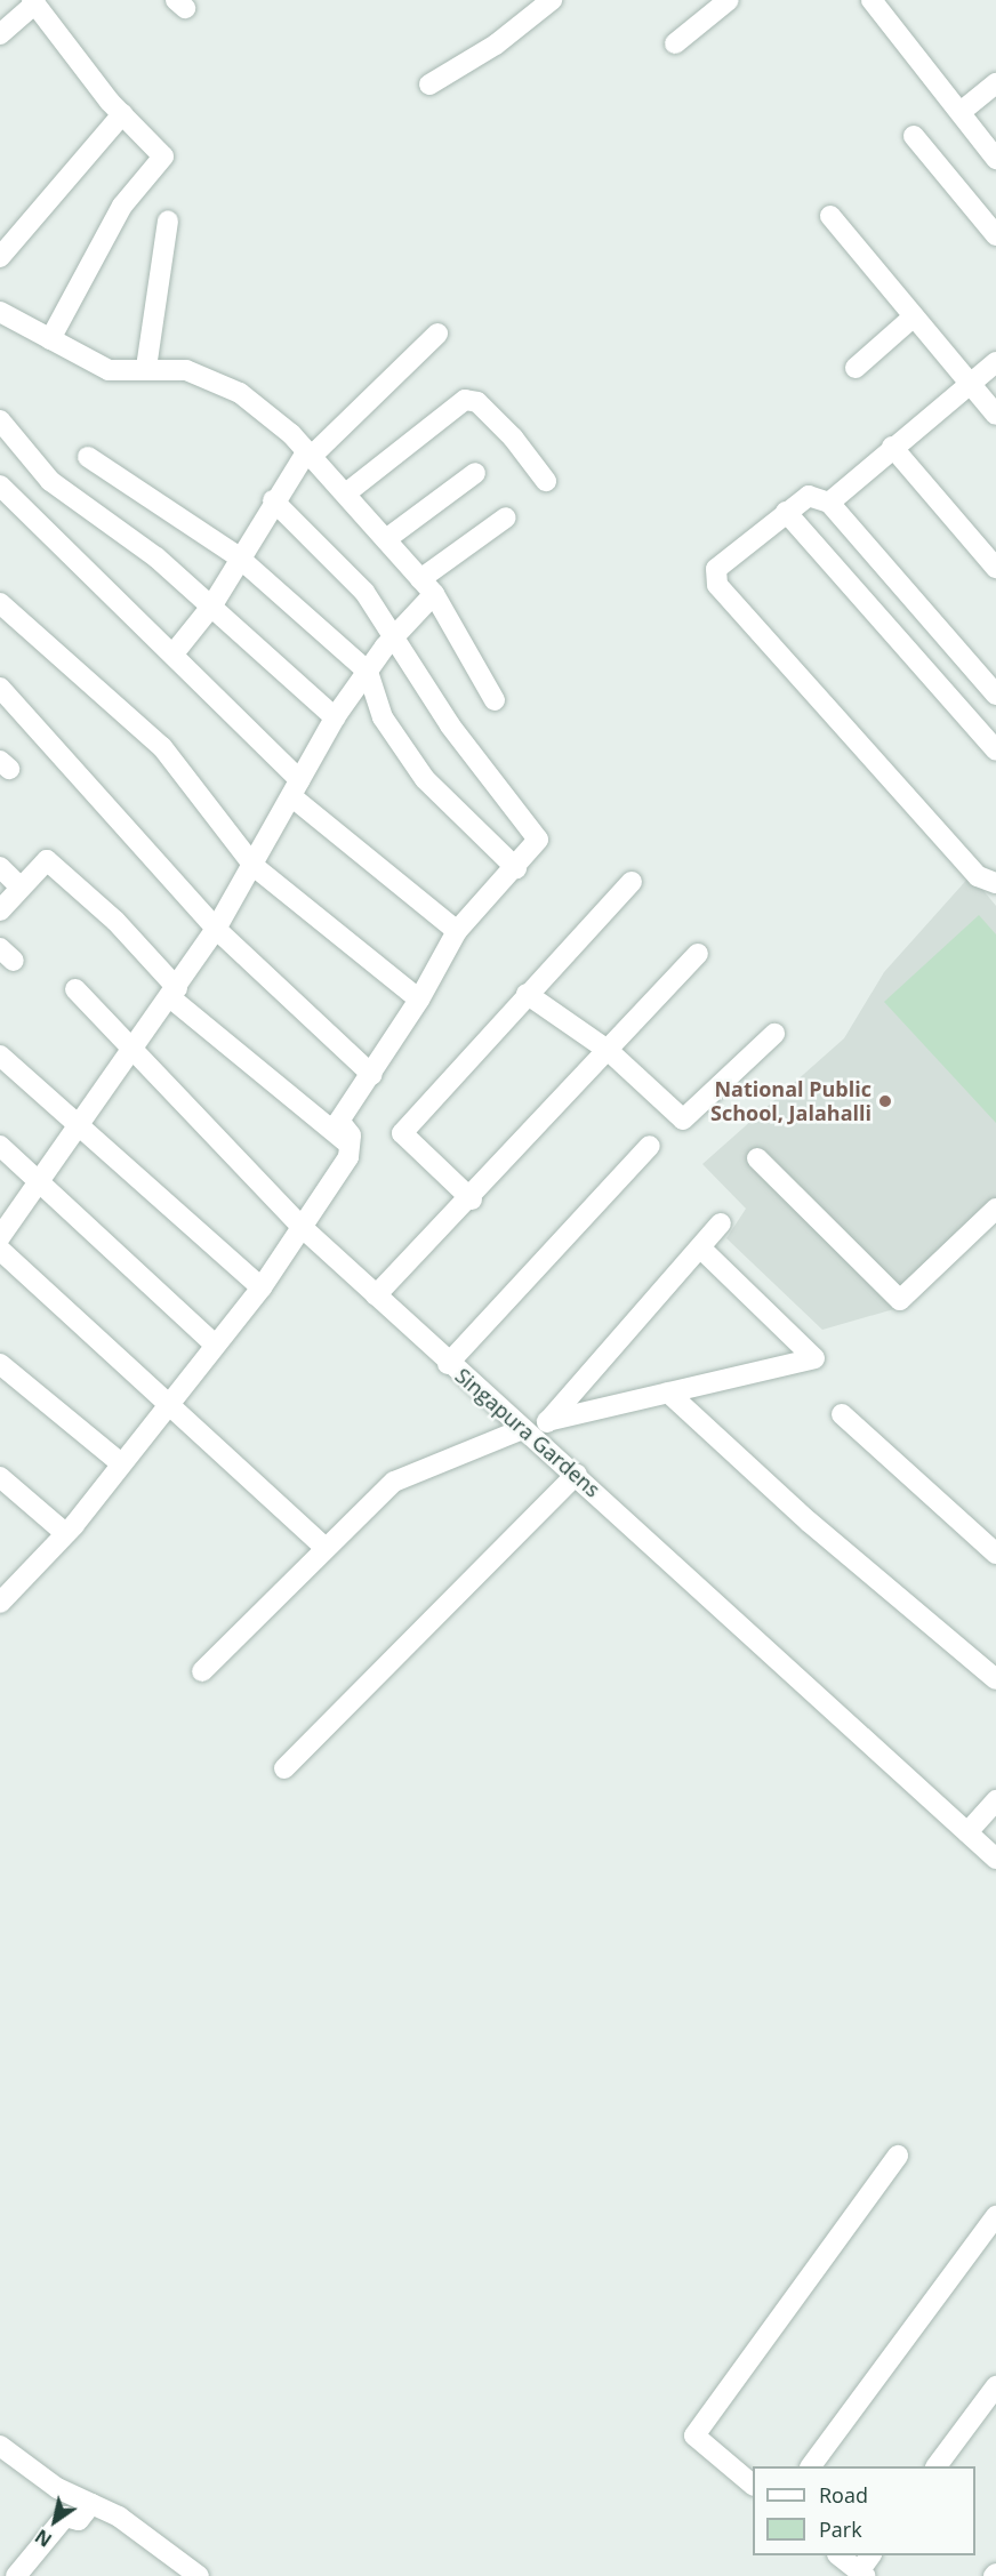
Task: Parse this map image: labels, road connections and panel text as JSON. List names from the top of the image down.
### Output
{
  "streets": {
    "street": ["Singapura Gardens"]
  },
  "places": ["National Public School, Jalahalli"],
  "legend": ["Road", "Park"],
  "north": "bottom left"
}
